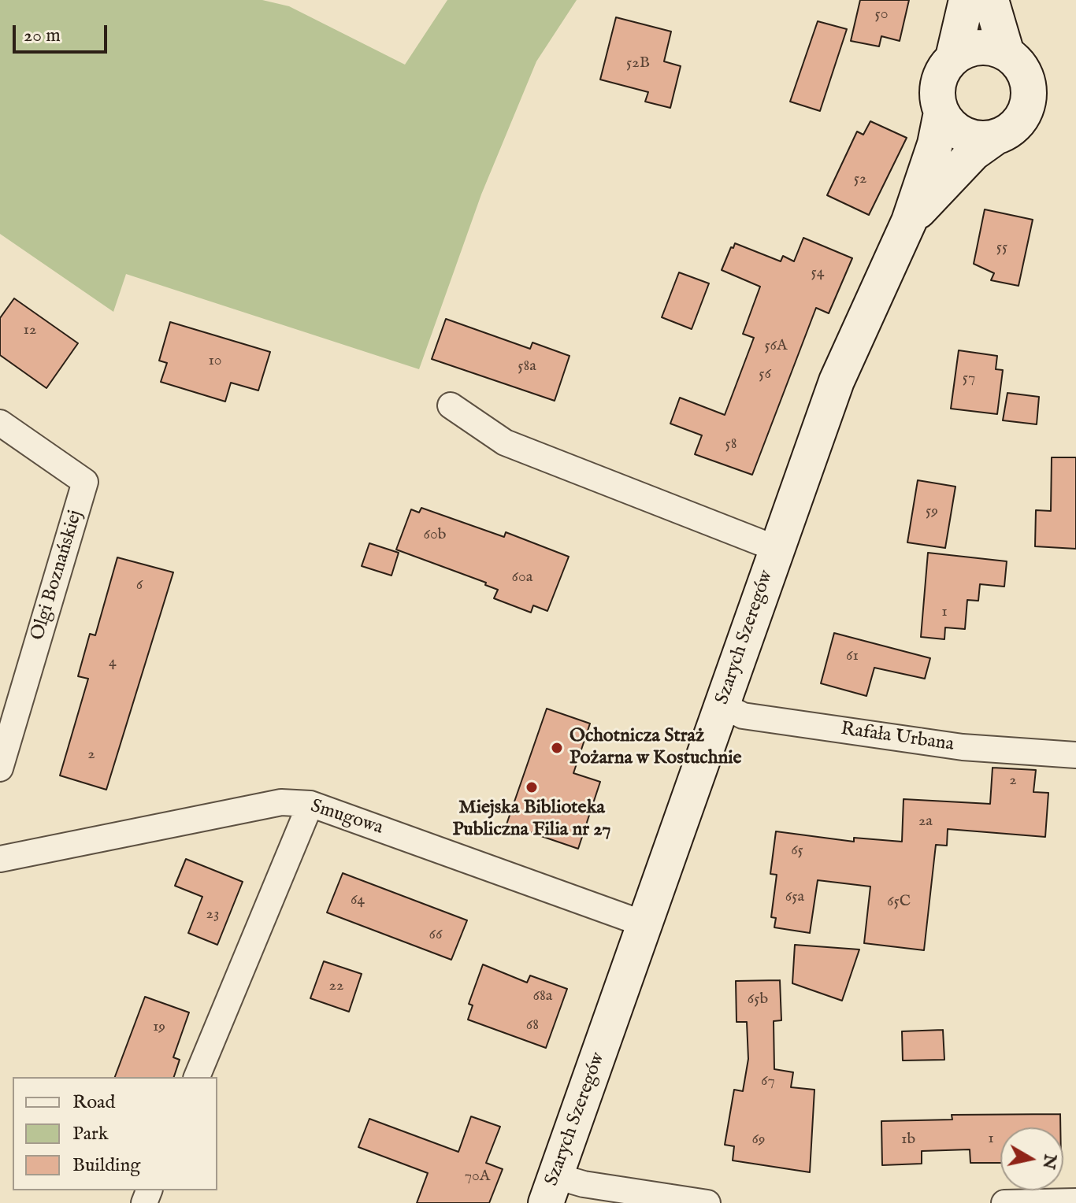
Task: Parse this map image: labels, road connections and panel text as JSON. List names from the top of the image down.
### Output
{
  "streets": {
    "street": [
      "Olgi Boznańskiej",
      "Szarych Szeregów",
      "Rafała Urbana",
      "Smugowa"
    ]
  },
  "crossings": [
    ["Szarych Szeregów", "Rafała Urbana"],
    ["Szarych Szeregów", "Smugowa"]
  ],
  "places": ["Ochotnicza Straż Pożarna w Kostuchnie", "Miejska Biblioteka Publiczna Filia nr 27"],
  "house_numbers": [
    "50",
    "52B",
    "52",
    "55",
    "54",
    "12",
    "56A",
    "10",
    "58a",
    "56",
    "57",
    "58",
    "59",
    "60b",
    "60a",
    "6",
    "1",
    "61",
    "4",
    "2",
    "2",
    "2a",
    "65",
    "65a",
    "64",
    "65C",
    "23",
    "66",
    "22",
    "68a",
    "65b",
    "68",
    "19",
    "67",
    "1",
    "69",
    "1b",
    "70A"
  ],
  "legend": ["Road", "Park", "Building"],
  "scale_bar": "20 m",
  "north": "right"
}
